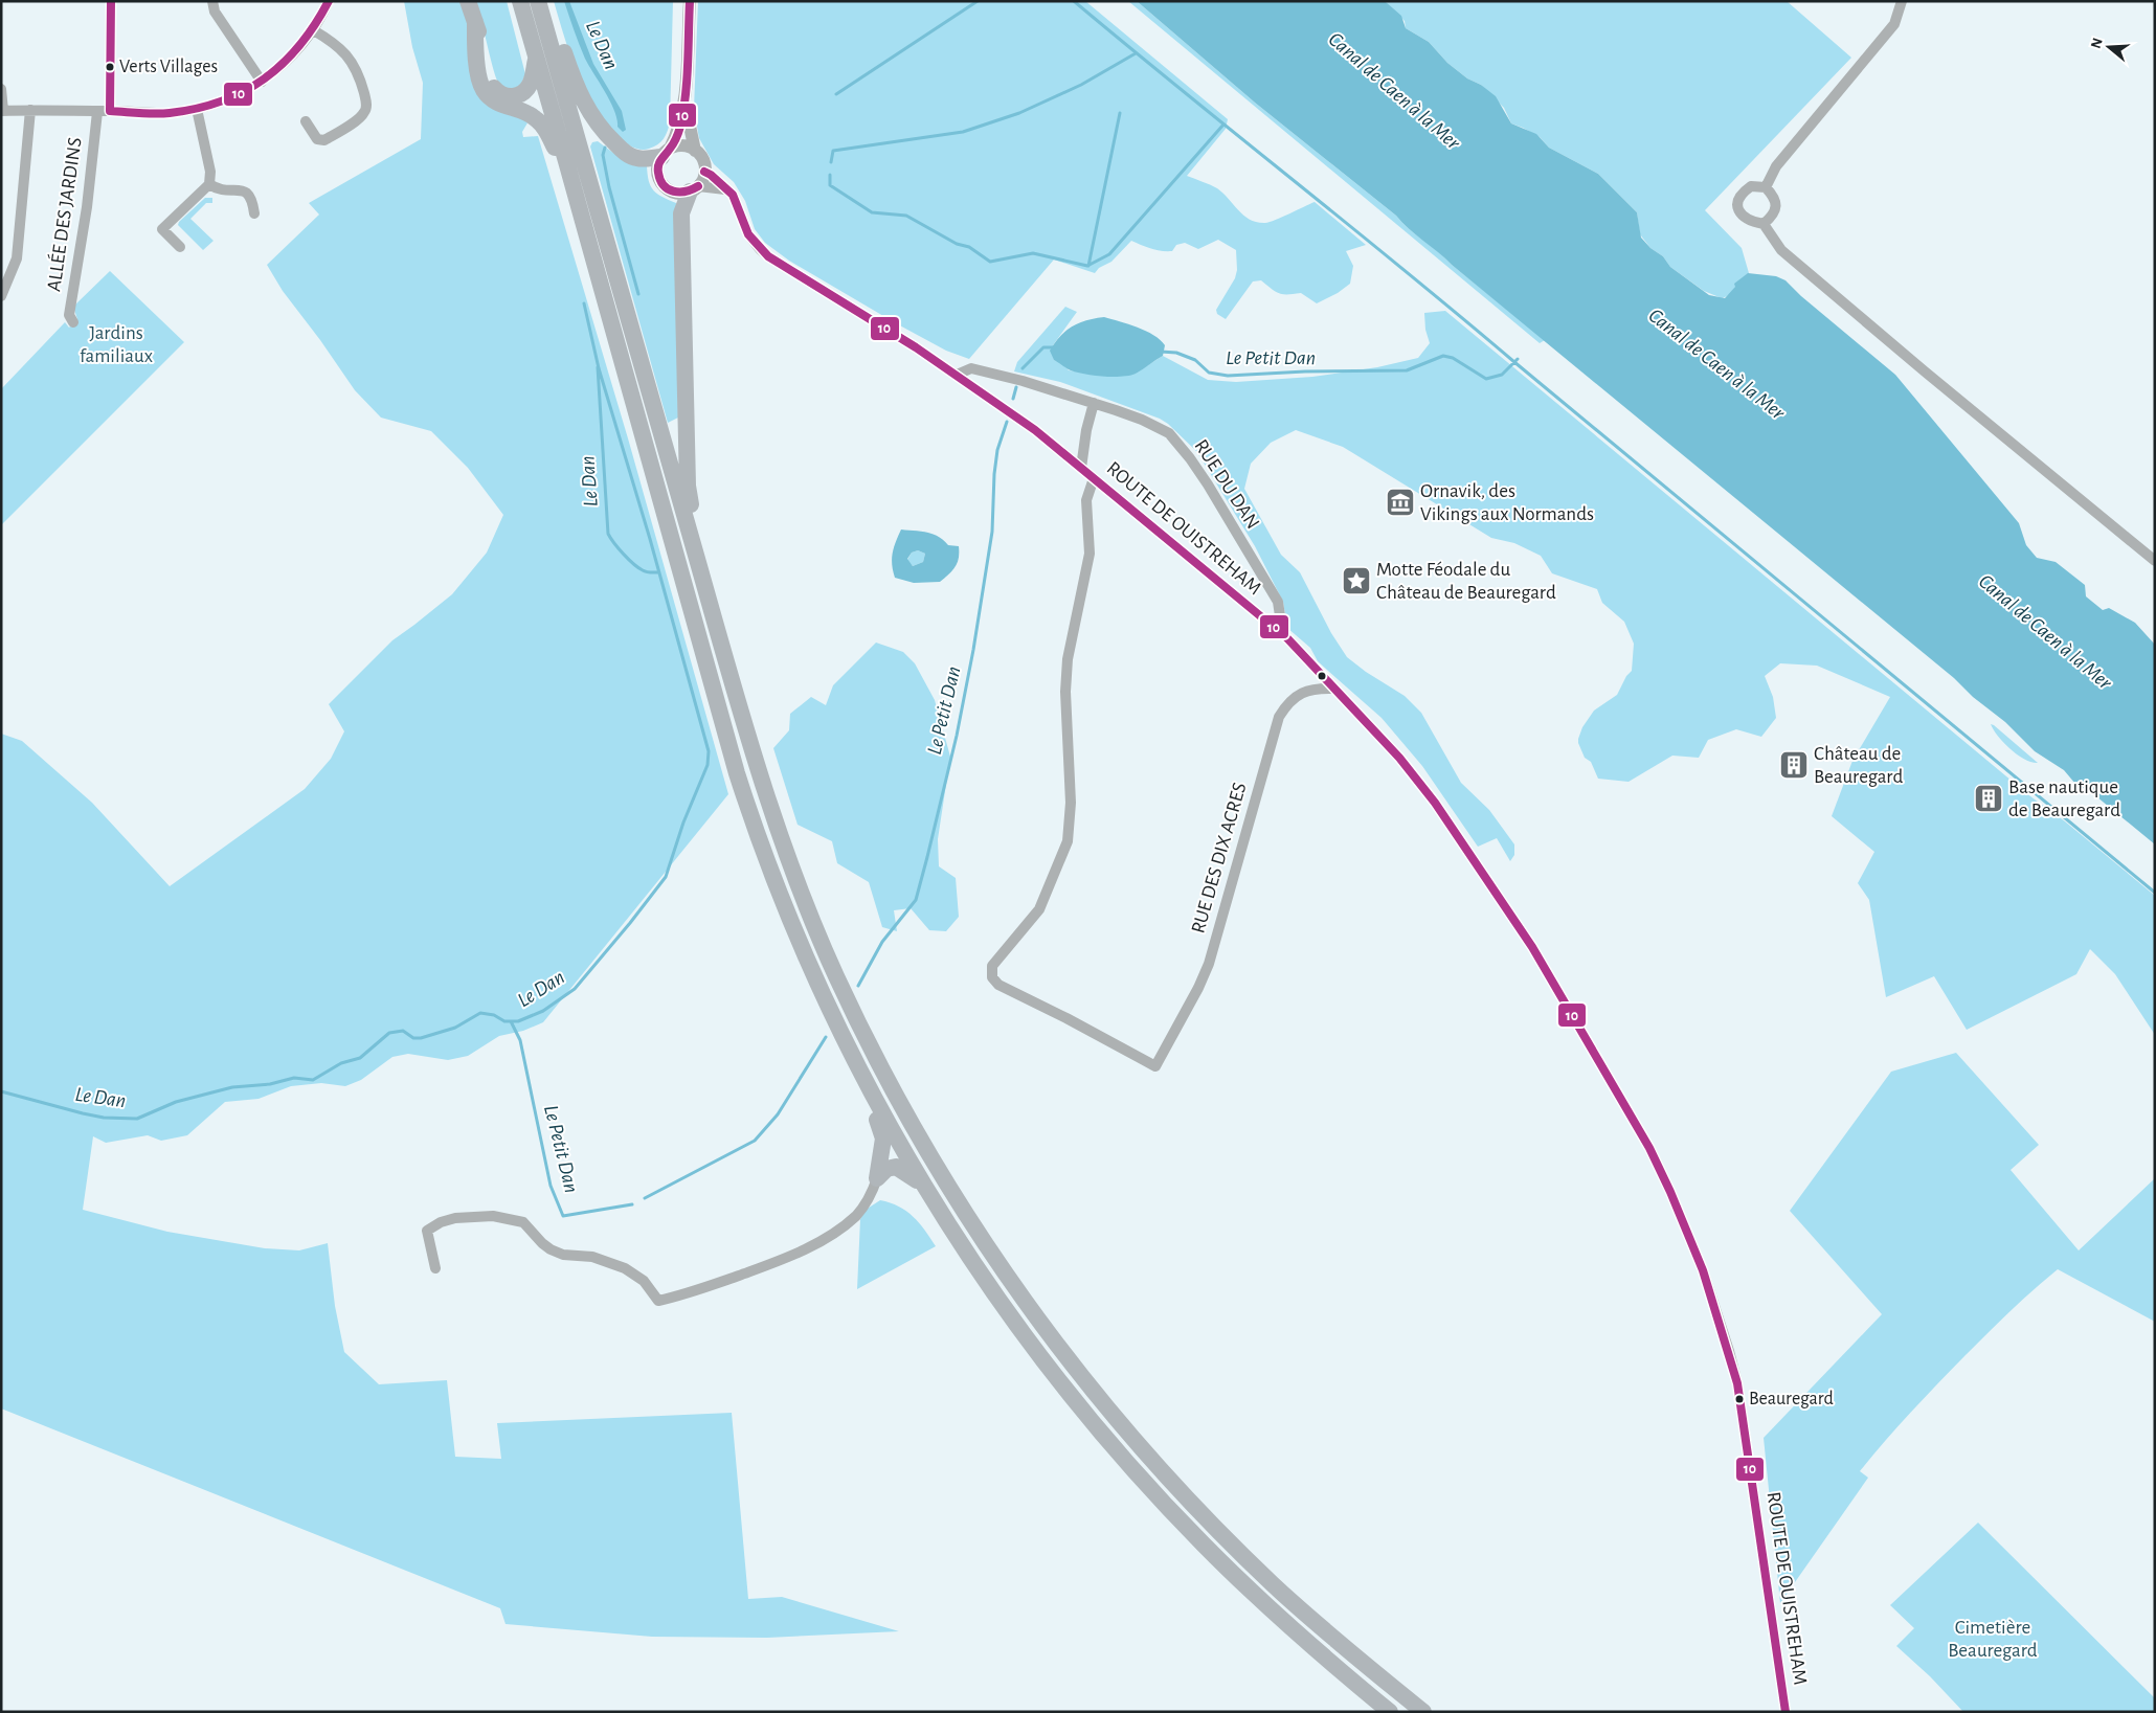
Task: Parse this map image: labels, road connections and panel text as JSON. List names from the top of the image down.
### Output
{
  "streets": {
    "street": [
      "ALLÉE DES JARDINS",
      "RUE DU DAN",
      "ROUTE DE OUISTREHAM",
      "RUE DES DIX ACRES"
    ]
  },
  "crossings": [
    ["RUE DU DAN", "ROUTE DE OUISTREHAM"],
    ["ROUTE DE OUISTREHAM", "RUE DES DIX ACRES"]
  ],
  "water": ["Le Dan", "Canal de Caen à la Mer", "Le Petit Dan"],
  "parks": ["Jardins familiaux", "Cimetière Beauregard"],
  "places": {
    "other": ["Verts Villages", "Beauregard"],
    "museum": ["Ornavik, des Vikings aux Normands"],
    "place": ["Motte Féodale du Château de Beauregard"],
    "building": ["Château de Beauregard", "Base nautique de Beauregard"]
  },
  "lines": ["transit line 10"],
  "north": "left"
}
